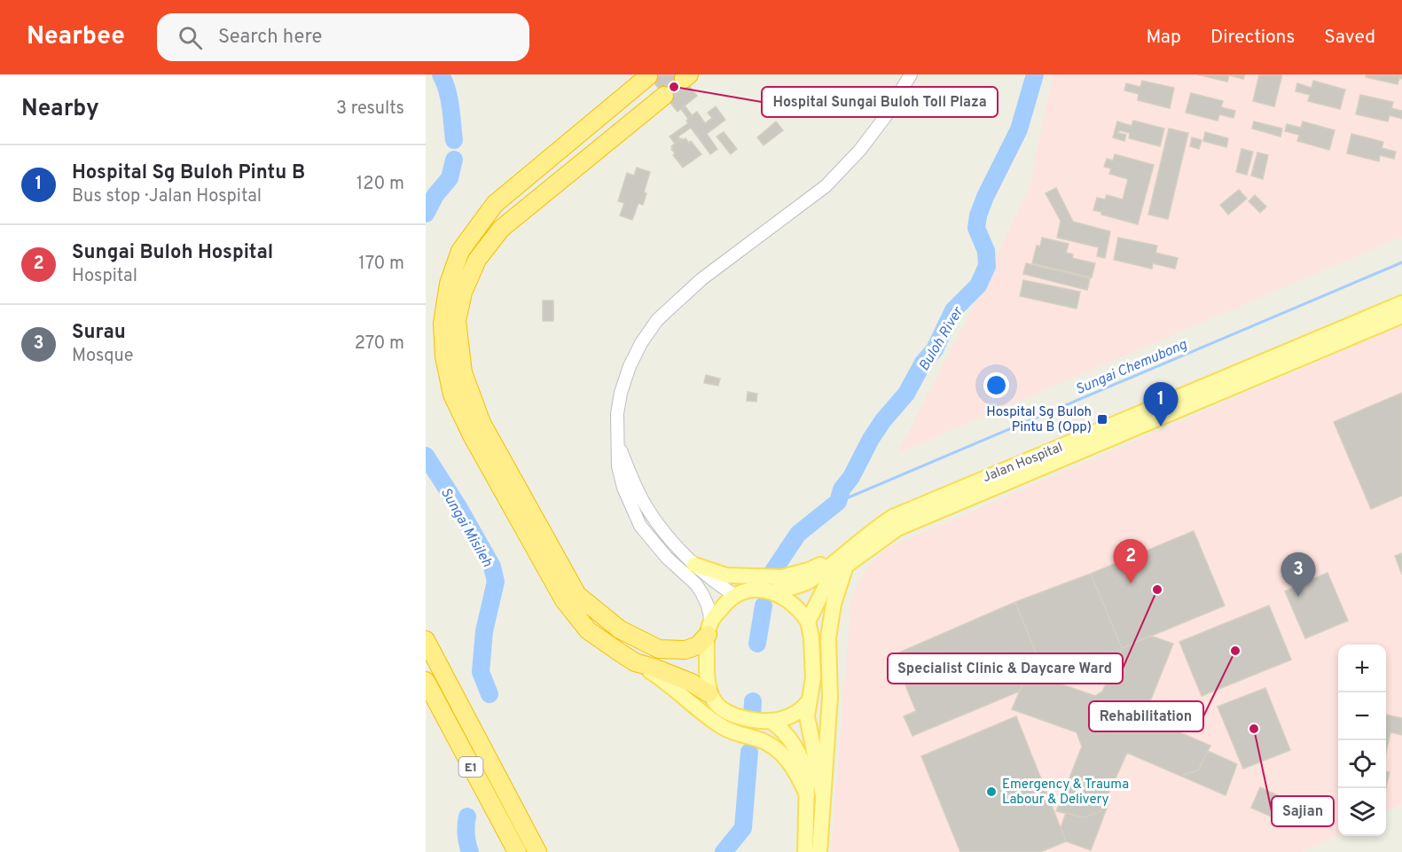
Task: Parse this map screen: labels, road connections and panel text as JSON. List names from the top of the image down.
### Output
{
  "streets": {
    "highway": ["E1"],
    "main road": ["Jalan Hospital"]
  },
  "water": ["Buloh River", "Sungai Chemubong", "Sungai Misileh"],
  "places": {
    "other": [
      "Hospital Sungai Buloh Toll Plaza",
      "Specialist Clinic & Daycare Ward",
      "Rehabilitation",
      "Sajian",
      "Emergency & Trauma Labour & Delivery"
    ],
    "transit": ["Hospital Sg Buloh Pintu B (Opp)"]
  },
  "page": {
    "header": "Nearbee",
    "search": "Search here",
    "nav": ["Map", "Directions", "Saved"],
    "heading": ["Nearby", "3 results"],
    "list": [
      {
        "mark": "1",
        "name": "Hospital Sg Buloh Pintu B",
        "note": "Bus stop · Jalan Hospital",
        "value": "120 m"
      },
      {
        "mark": "2",
        "name": "Sungai Buloh Hospital",
        "note": "Hospital",
        "value": "170 m"
      },
      {
        "mark": "3",
        "name": "Surau",
        "note": "Mosque",
        "value": "270 m"
      }
    ],
    "pins": ["1", "2", "3"],
    "map_buttons": ["+", "−"]
  }
}
